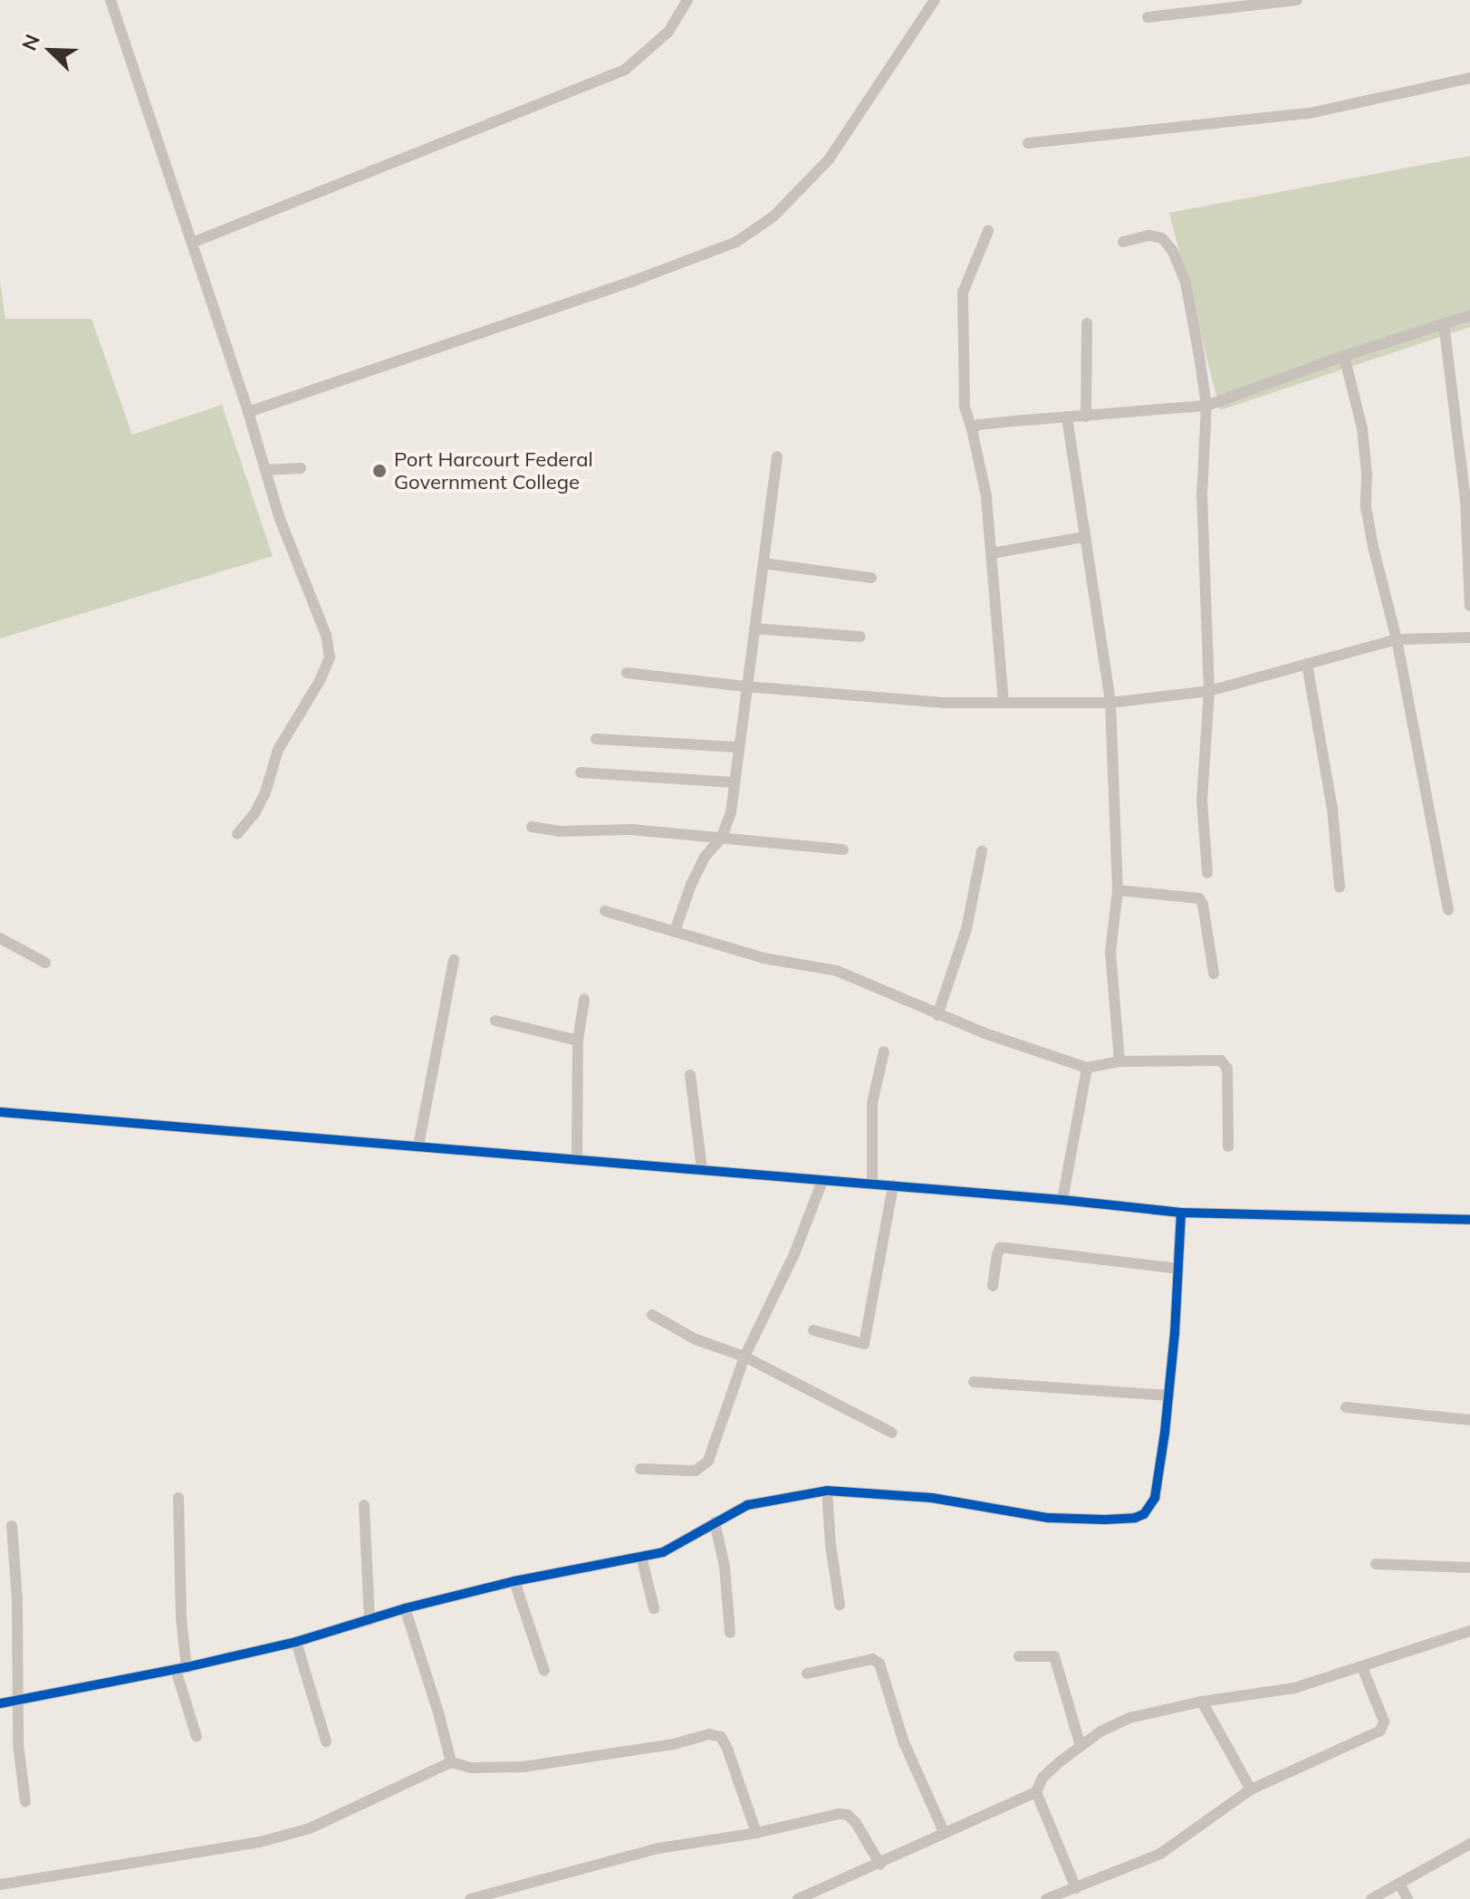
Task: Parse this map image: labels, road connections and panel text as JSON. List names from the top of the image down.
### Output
{
  "places": ["Port Harcourt Federal Government College"],
  "north": "top left"
}
